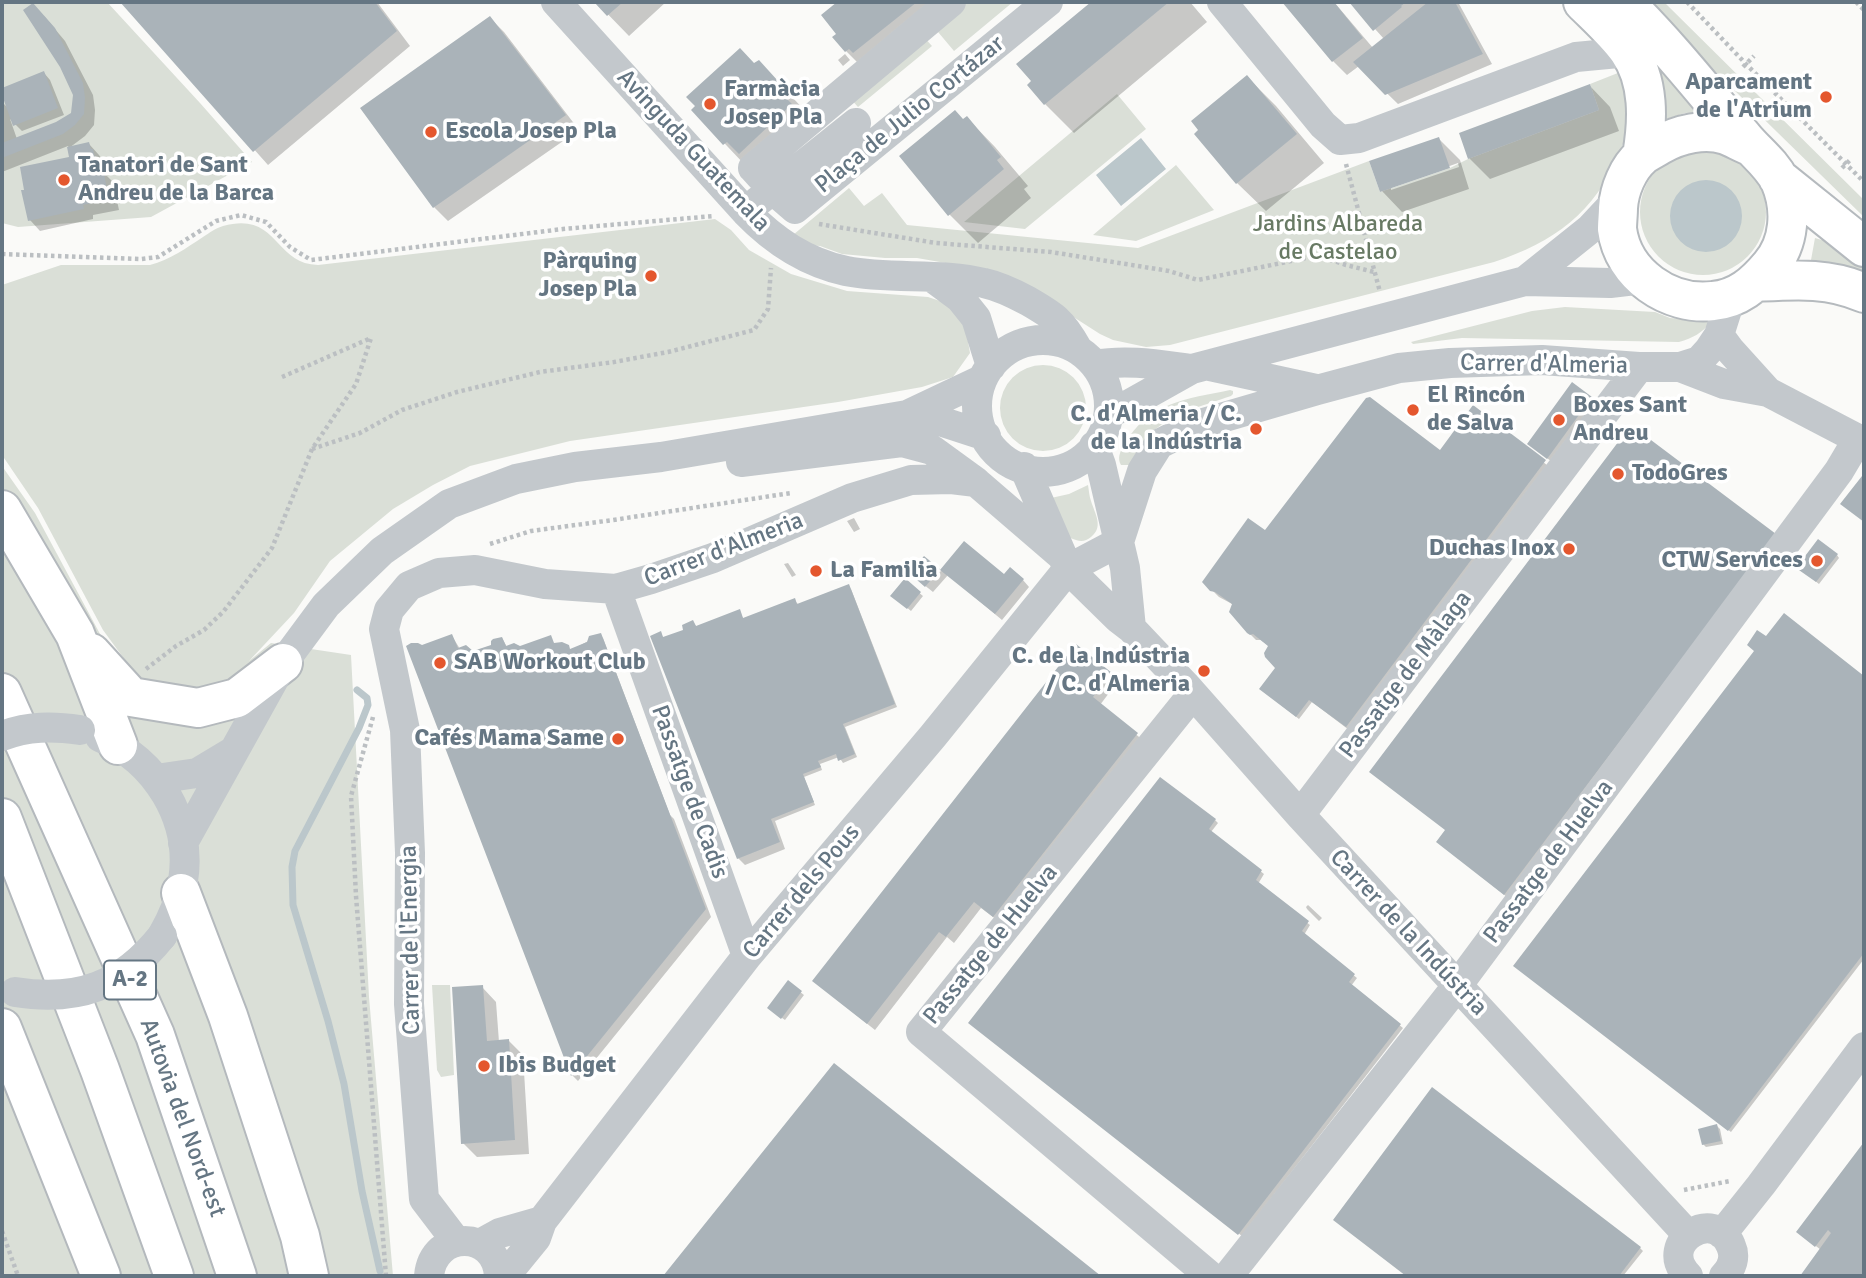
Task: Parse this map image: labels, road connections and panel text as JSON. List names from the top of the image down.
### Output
{
  "streets": {
    "main road": ["A-2", "Autovia del Nord-est"],
    "street": [
      "Plaça de Julio Cortázar",
      "Avinguda Guatemala",
      "Carrer d'Almeria",
      "Passatge de Màlaga",
      "Passatge de Cadis",
      "Passatge de Huelva",
      "Carrer dels Pous",
      "Carrer de la Indústria",
      "Carrer de l'Energia"
    ]
  },
  "crossings": [
    ["Avinguda Guatemala", "Carrer d'Almeria"],
    ["Avinguda Guatemala", "Carrer de la Indústria"],
    ["Carrer d'Almeria", "Passatge de Màlaga"],
    ["Carrer d'Almeria", "Passatge de Cadis"],
    ["Carrer d'Almeria", "Carrer de la Indústria"],
    ["Carrer d'Almeria", "Carrer de l'Energia"],
    ["Passatge de Màlaga", "Carrer de la Indústria"],
    ["Passatge de Cadis", "Carrer dels Pous"],
    ["Passatge de Huelva", "Carrer de la Indústria"],
    ["Carrer dels Pous", "Carrer de la Indústria"]
  ],
  "parks": ["Jardins Albareda de Castelao"],
  "places": [
    "Aparcament de l'Atrium",
    "Farmàcia Josep Pla",
    "Escola Josep Pla",
    "Tanatori de Sant Andreu de la Barca",
    "Pàrquing Josep Pla",
    "El Rincón de Salva",
    "Boxes Sant Andreu",
    "C. d'Almeria / C. de la Indústria",
    "TodoGres",
    "Duchas Inox",
    "CTW Services",
    "La Familia",
    "SAB Workout Club",
    "C. de la Indústria / C. d'Almeria",
    "Cafés Mama Same",
    "Ibis Budget"
  ]
}
